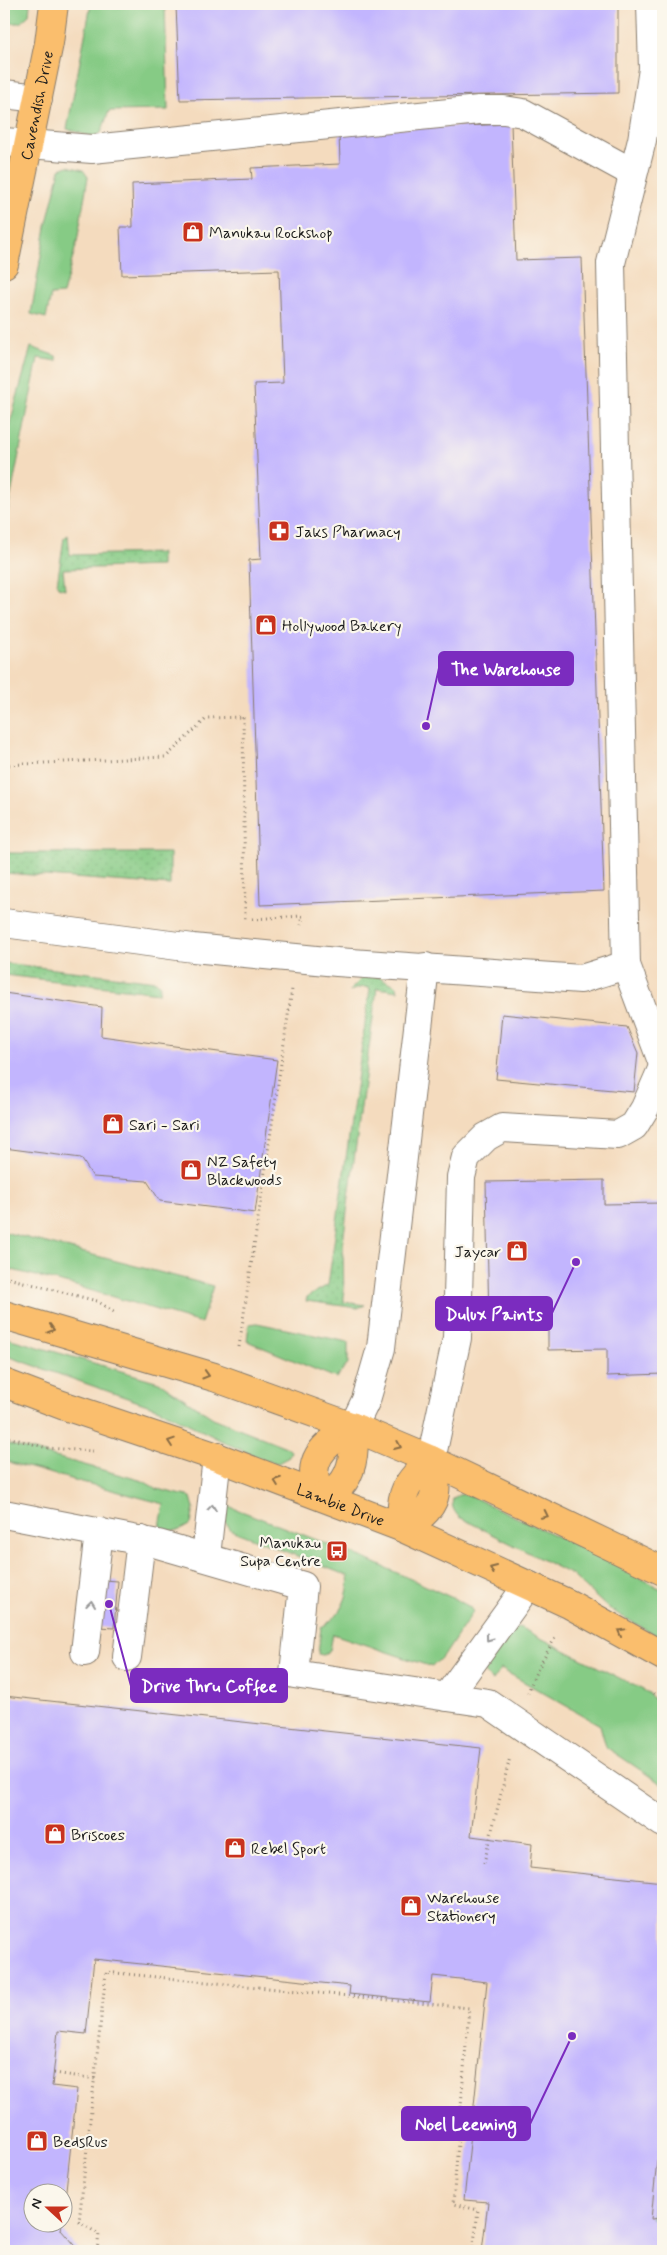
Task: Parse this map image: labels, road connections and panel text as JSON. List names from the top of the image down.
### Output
{
  "streets": {
    "main road": ["Cavendish Drive", "Lambie Drive"]
  },
  "places": {
    "shop": [
      "Manukau Rockshop",
      "Hollywood Bakery",
      "Sari - Sari",
      "NZ Safety Blackwoods",
      "Jaycar",
      "Briscoes",
      "Rebel Sport",
      "Warehouse Stationery",
      "BedsRus"
    ],
    "pharmacy": ["Jaks Pharmacy"],
    "other": [
      "The Warehouse",
      "Dulux Paints",
      "Drive Thru Coffee",
      "Noel Leeming"
    ],
    "bus stop": ["Manukau Supa Centre"]
  },
  "north": "left"
}
